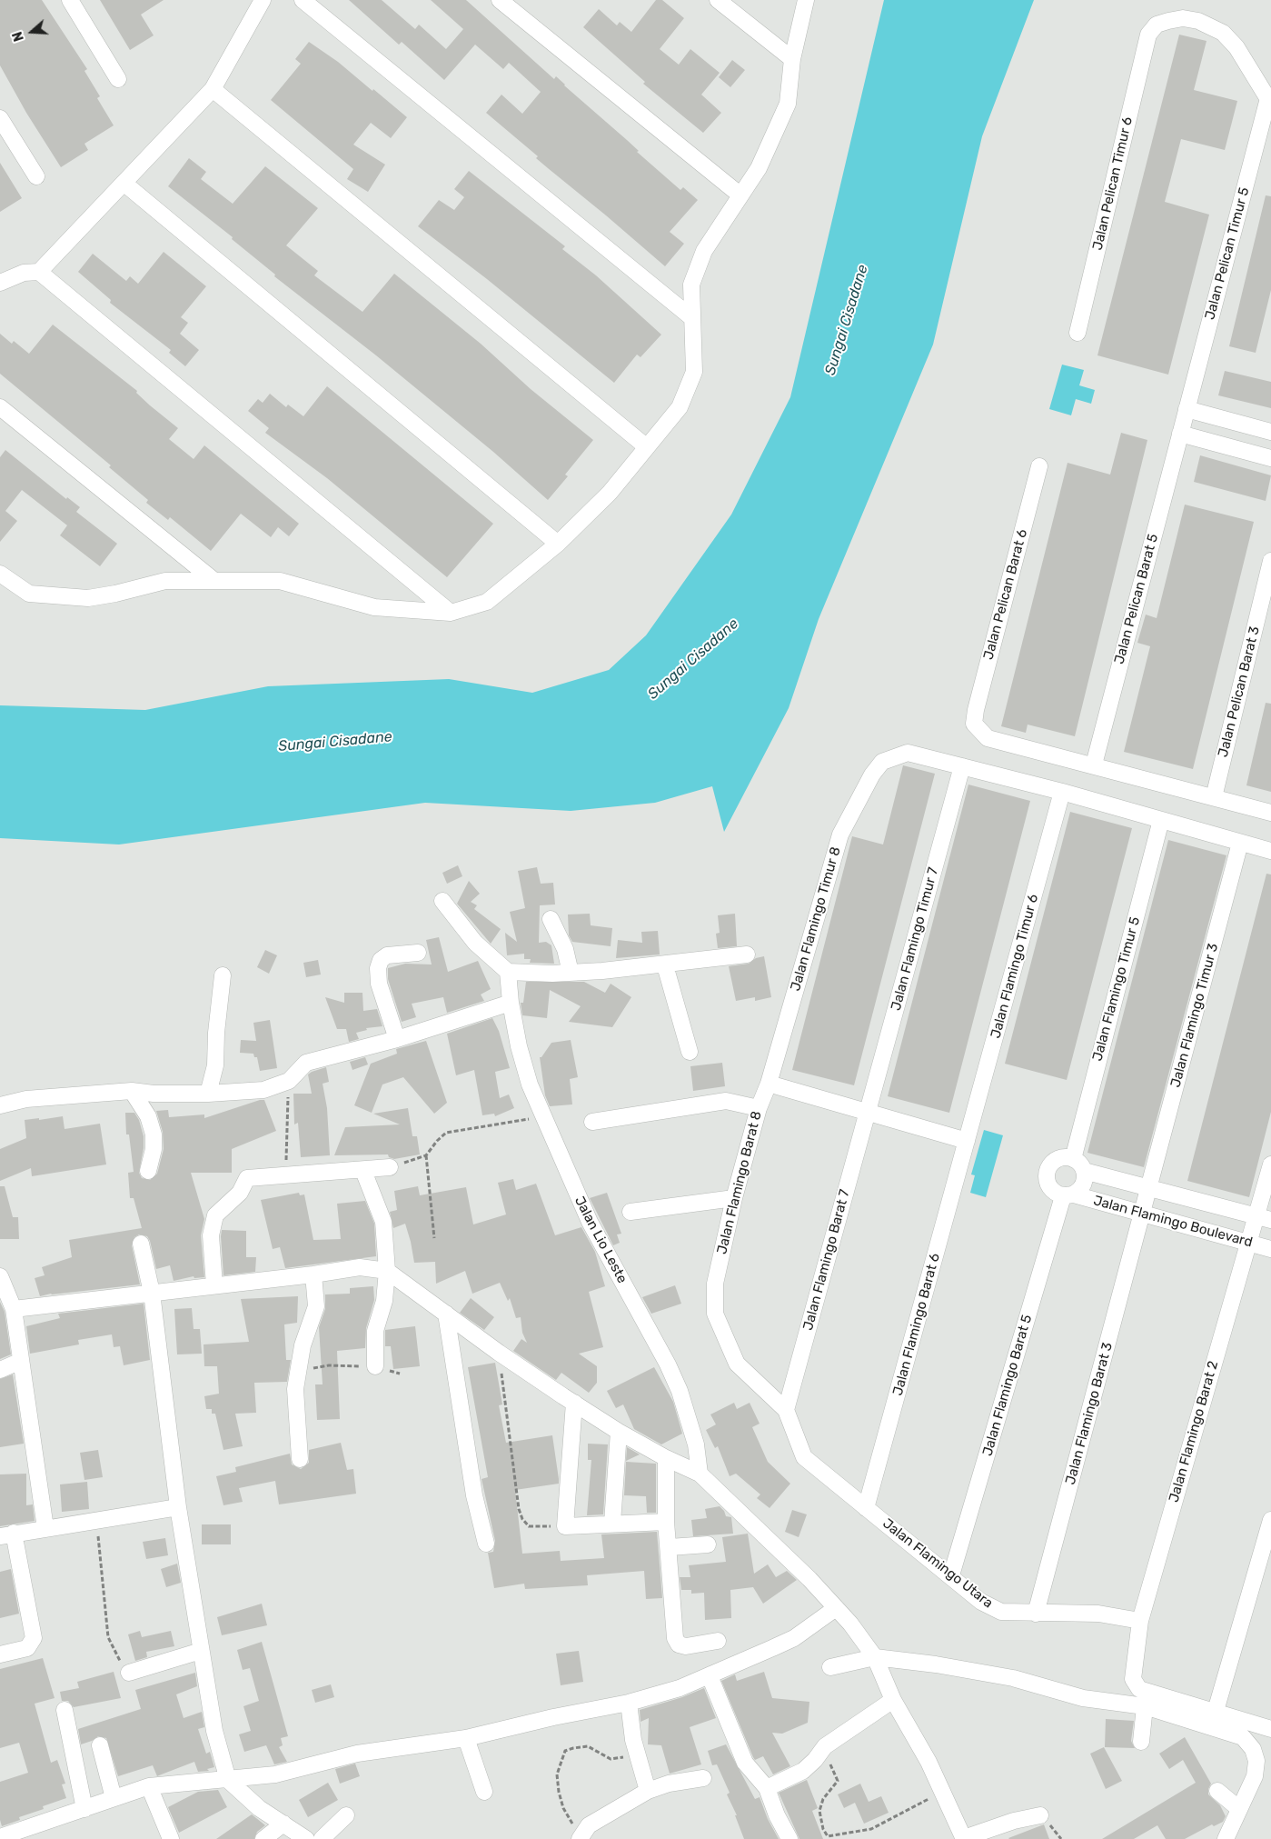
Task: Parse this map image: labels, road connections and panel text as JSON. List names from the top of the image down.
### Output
{
  "streets": {
    "street": [
      "Jalan Pelican Timur 6",
      "Jalan Pelican Timur 5",
      "Jalan Pelican Barat 6",
      "Jalan Pelican Barat 5",
      "Jalan Pelican Barat 3",
      "Jalan Flamingo Timur 8",
      "Jalan Flamingo Timur 7",
      "Jalan Flamingo Timur 6",
      "Jalan Flamingo Timur 5",
      "Jalan Flamingo Timur 3",
      "Jalan Flamingo Barat 8",
      "Jalan Flamingo Boulevard",
      "Jalan Lio Leste",
      "Jalan Flamingo Barat 7",
      "Jalan Flamingo Barat 6",
      "Jalan Flamingo Barat 5",
      "Jalan Flamingo Barat 3",
      "Jalan Flamingo Barat 2",
      "Jalan Flamingo Utara"
    ]
  },
  "crossings": [
    ["Jalan Pelican Timur 6", "Jalan Pelican Timur 5"],
    ["Jalan Pelican Timur 5", "Jalan Pelican Barat 5"],
    ["Jalan Pelican Barat 6", "Jalan Pelican Barat 5"],
    ["Jalan Flamingo Timur 8", "Jalan Flamingo Timur 7"],
    ["Jalan Flamingo Timur 8", "Jalan Flamingo Barat 8"],
    ["Jalan Flamingo Timur 7", "Jalan Flamingo Barat 7"],
    ["Jalan Flamingo Timur 6", "Jalan Flamingo Barat 6"],
    ["Jalan Flamingo Timur 5", "Jalan Flamingo Boulevard"],
    ["Jalan Flamingo Timur 5", "Jalan Flamingo Barat 5"],
    ["Jalan Flamingo Timur 3", "Jalan Flamingo Boulevard"],
    ["Jalan Flamingo Timur 3", "Jalan Flamingo Barat 3"],
    ["Jalan Flamingo Barat 8", "Jalan Flamingo Utara"],
    ["Jalan Flamingo Boulevard", "Jalan Flamingo Barat 5"],
    ["Jalan Flamingo Boulevard", "Jalan Flamingo Barat 3"],
    ["Jalan Flamingo Boulevard", "Jalan Flamingo Barat 2"],
    ["Jalan Flamingo Barat 7", "Jalan Flamingo Utara"],
    ["Jalan Flamingo Barat 6", "Jalan Flamingo Utara"],
    ["Jalan Flamingo Barat 5", "Jalan Flamingo Utara"],
    ["Jalan Flamingo Barat 3", "Jalan Flamingo Utara"],
    ["Jalan Flamingo Barat 2", "Jalan Flamingo Utara"]
  ],
  "water": ["Sungai Cisadane"],
  "north": "left"
}
